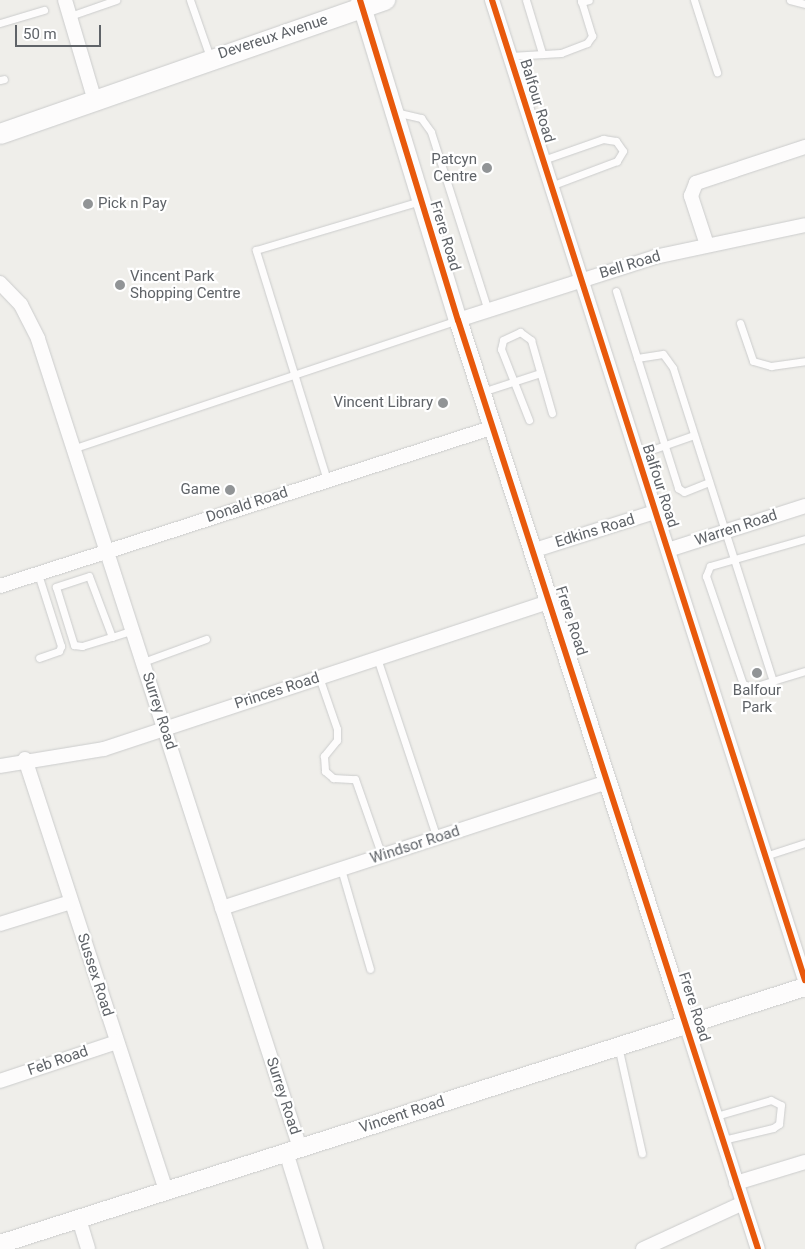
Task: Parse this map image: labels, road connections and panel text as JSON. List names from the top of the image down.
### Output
{
  "streets": {
    "main road": ["Devereux Avenue"],
    "street": [
      "Balfour Road",
      "Frere Road",
      "Bell Road",
      "Donald Road",
      "Warren Road",
      "Edkins Road",
      "Princes Road",
      "Surrey Road",
      "Windsor Road",
      "Sussex Road",
      "Feb Road",
      "Vincent Road"
    ]
  },
  "crossings": [
    ["Devereux Avenue", "Frere Road"],
    ["Balfour Road", "Bell Road"],
    ["Balfour Road", "Warren Road"],
    ["Balfour Road", "Edkins Road"],
    ["Frere Road", "Bell Road"],
    ["Frere Road", "Donald Road"],
    ["Frere Road", "Edkins Road"],
    ["Frere Road", "Princes Road"],
    ["Frere Road", "Windsor Road"],
    ["Frere Road", "Vincent Road"],
    ["Donald Road", "Surrey Road"],
    ["Princes Road", "Surrey Road"],
    ["Princes Road", "Sussex Road"],
    ["Surrey Road", "Windsor Road"],
    ["Surrey Road", "Vincent Road"],
    ["Sussex Road", "Feb Road"],
    ["Sussex Road", "Vincent Road"]
  ],
  "places": [
    "Patcyn Centre",
    "Pick n Pay",
    "Vincent Park Shopping Centre",
    "Vincent Library",
    "Game",
    "Balfour Park"
  ],
  "scale_bar": "50 m"
}
